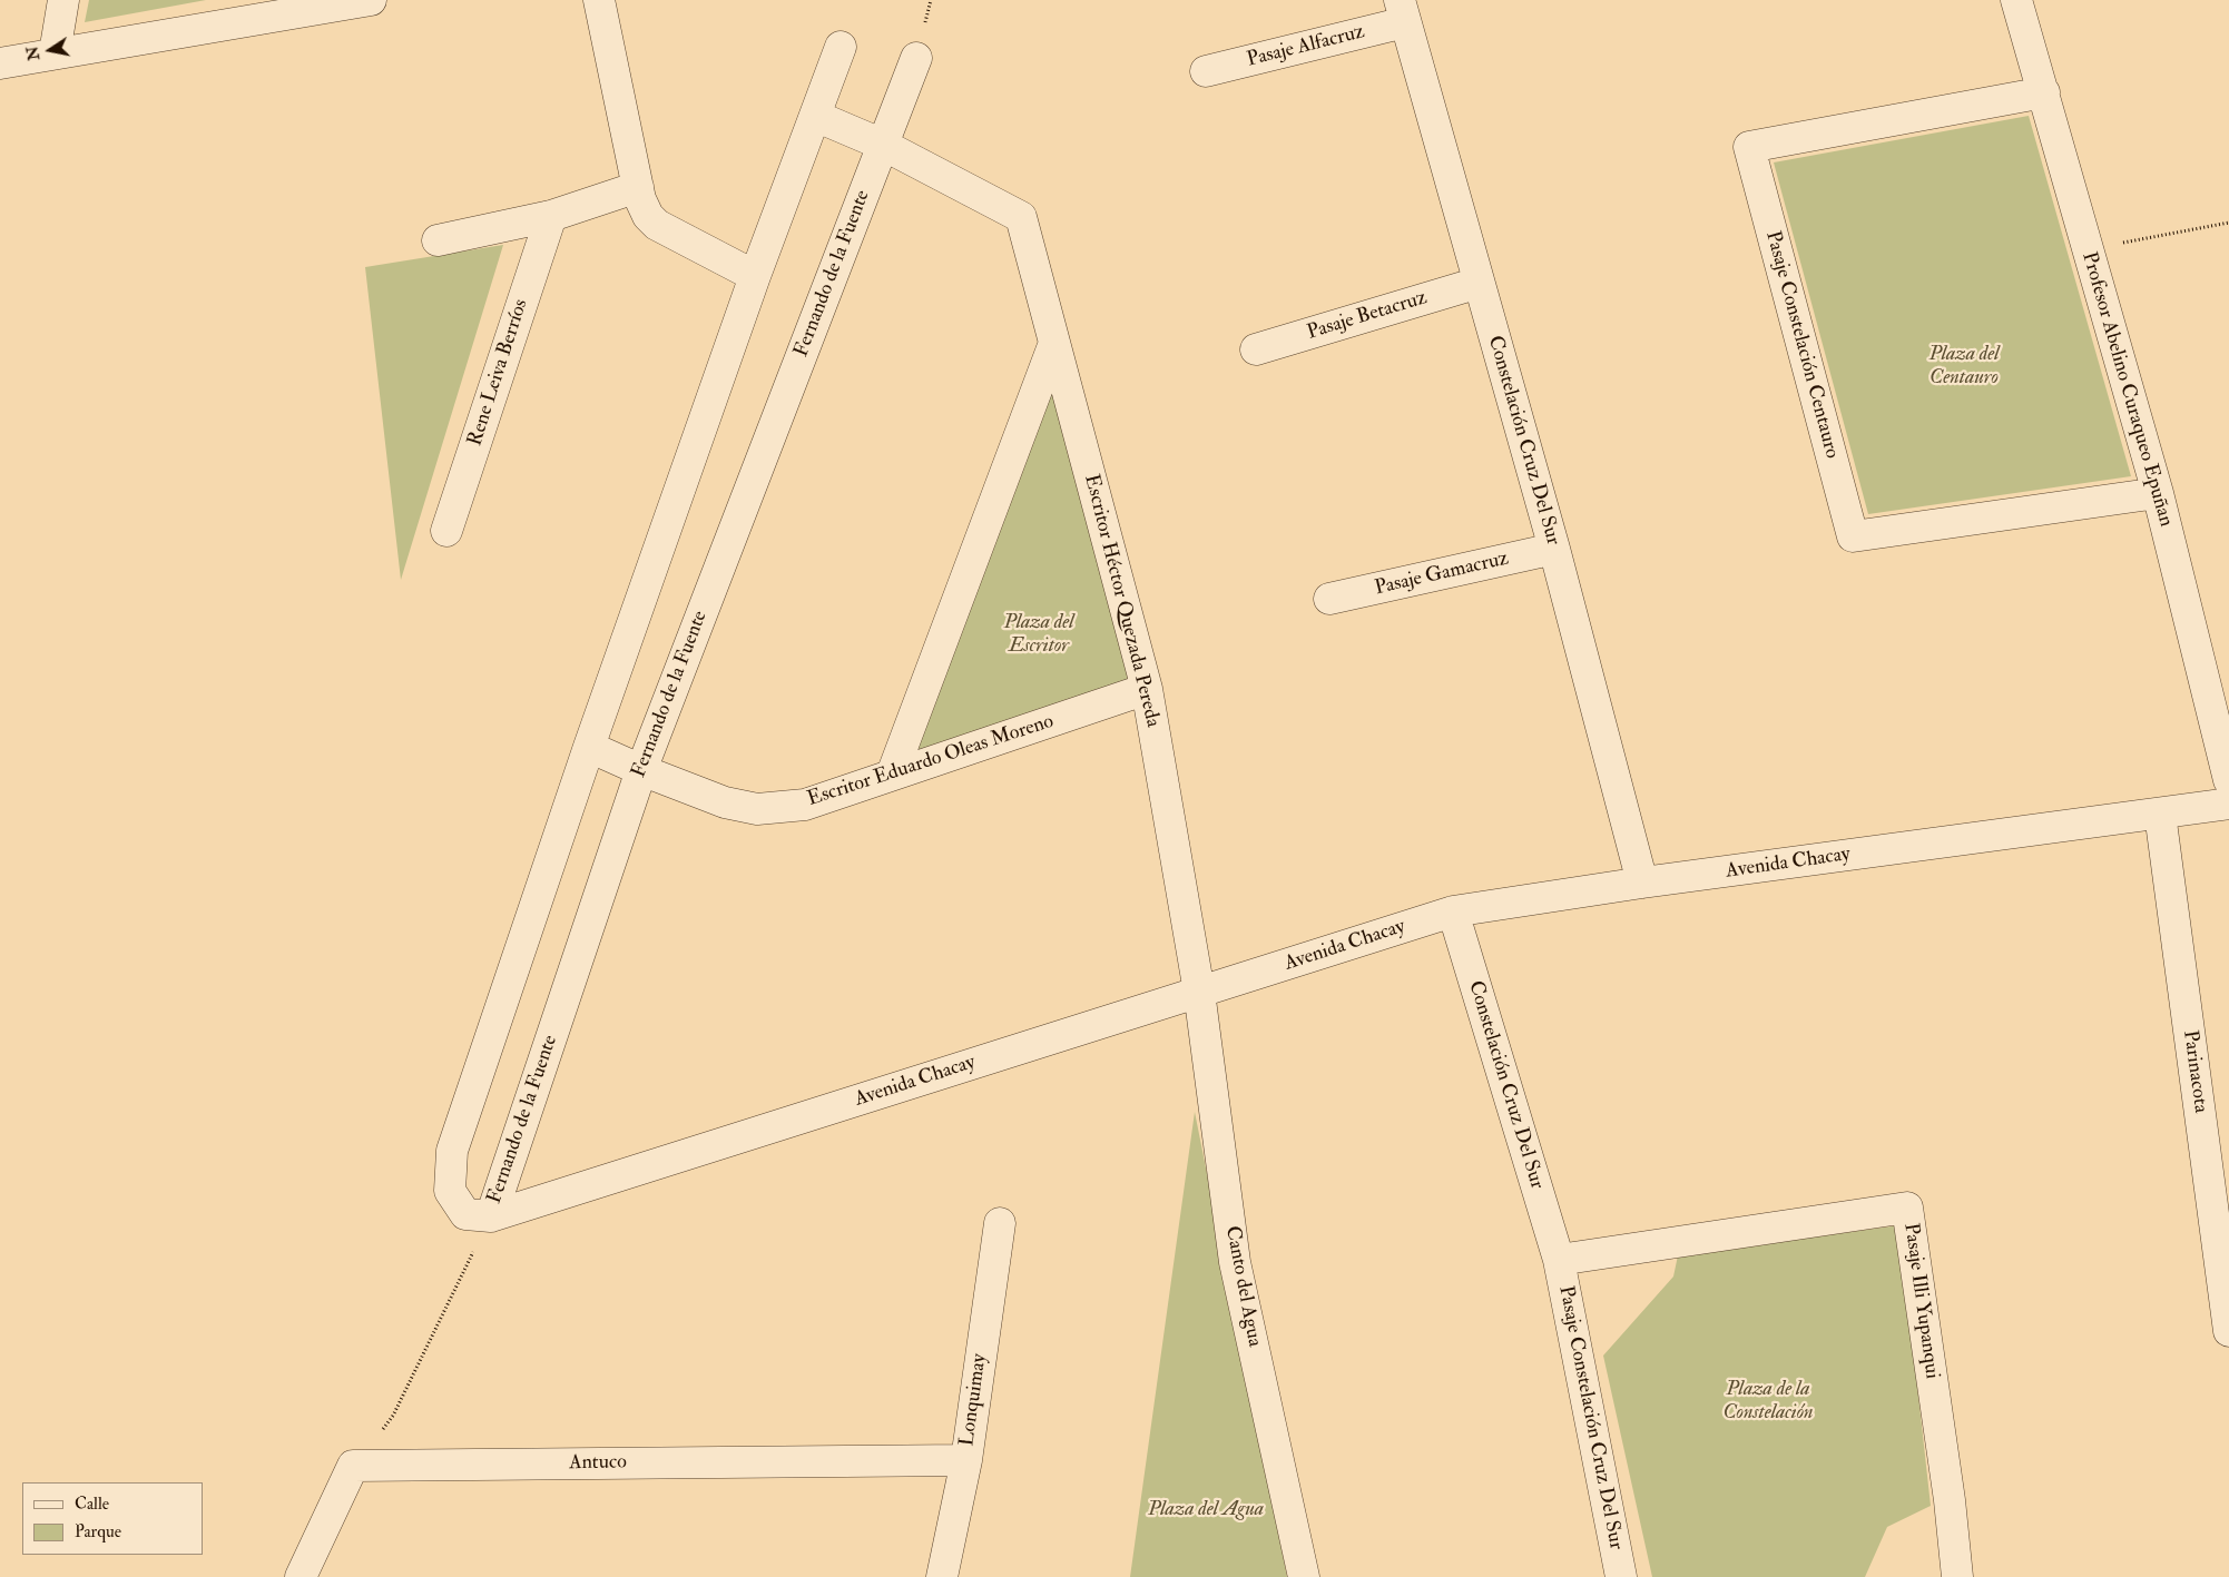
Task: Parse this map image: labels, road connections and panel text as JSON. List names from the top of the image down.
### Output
{
  "streets": {
    "street": [
      "Pasaje Alfacruz",
      "Fernando de la Fuente",
      "Pasaje Betacruz",
      "Pasaje Constelación Centauro",
      "Rene Leiva Berríos",
      "Profesor Abelino Curaqueo Epuñan",
      "Constelación Cruz Del Sur",
      "Pasaje Gamacruz",
      "Escritor Héctor Quezada Pereda",
      "Escritor Eduardo Oleas Moreno",
      "Avenida Chacay",
      "Parinacota",
      "Canto del Agua",
      "Pasaje Illi Yupanqui",
      "Lonquimay",
      "Pasaje Constelación Cruz Del Sur",
      "Antuco"
    ]
  },
  "crossings": [
    ["Pasaje Alfacruz", "Constelación Cruz Del Sur"],
    ["Fernando de la Fuente", "Escritor Héctor Quezada Pereda"],
    ["Fernando de la Fuente", "Escritor Eduardo Oleas Moreno"],
    ["Fernando de la Fuente", "Avenida Chacay"],
    ["Pasaje Betacruz", "Constelación Cruz Del Sur"],
    ["Pasaje Constelación Centauro", "Profesor Abelino Curaqueo Epuñan"],
    ["Constelación Cruz Del Sur", "Pasaje Gamacruz"],
    ["Constelación Cruz Del Sur", "Avenida Chacay"],
    ["Constelación Cruz Del Sur", "Pasaje Illi Yupanqui"],
    ["Constelación Cruz Del Sur", "Pasaje Constelación Cruz Del Sur"],
    ["Escritor Héctor Quezada Pereda", "Escritor Eduardo Oleas Moreno"],
    ["Escritor Héctor Quezada Pereda", "Avenida Chacay"],
    ["Escritor Héctor Quezada Pereda", "Canto del Agua"],
    ["Avenida Chacay", "Parinacota"],
    ["Avenida Chacay", "Canto del Agua"],
    ["Pasaje Illi Yupanqui", "Pasaje Constelación Cruz Del Sur"],
    ["Lonquimay", "Antuco"]
  ],
  "parks": [
    "Plaza del Centauro",
    "Plaza del Escritor",
    "Plaza de la Constelación",
    "Plaza del Agua"
  ],
  "legend": ["Calle", "Parque"],
  "north": "left"
}
